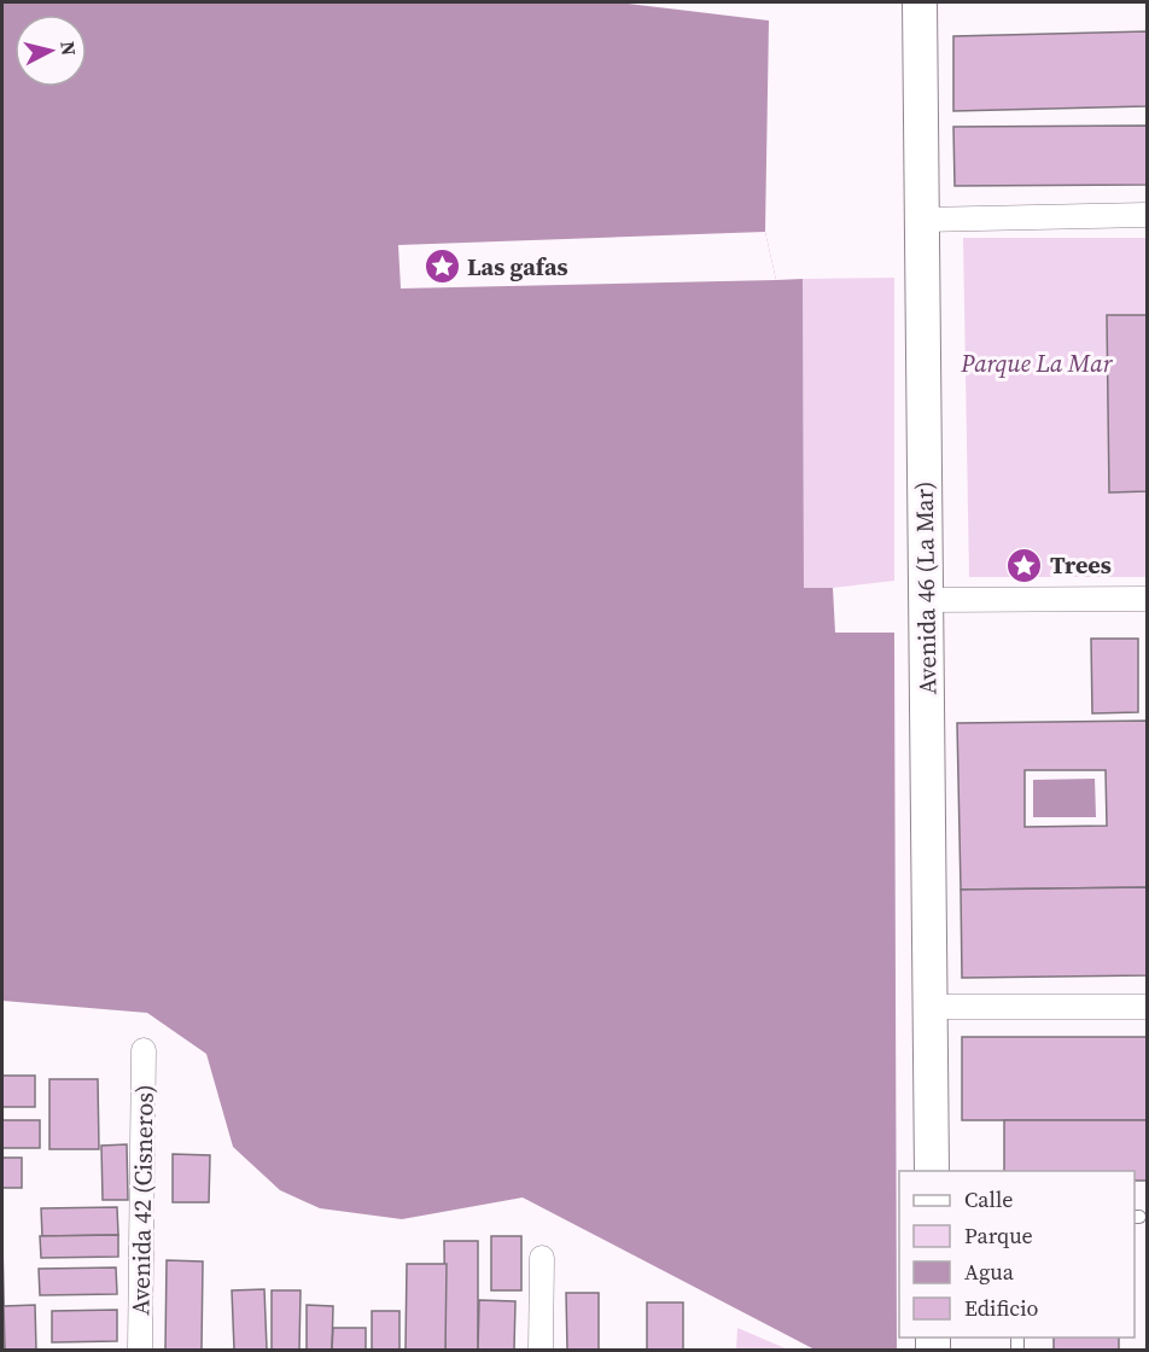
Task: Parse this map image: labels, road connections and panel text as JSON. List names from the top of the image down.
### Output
{
  "streets": {
    "main road": ["Avenida 46 (La Mar)"],
    "street": ["Avenida 42 (Cisneros)"]
  },
  "parks": ["Parque La Mar"],
  "places": {
    "place": ["Las gafas", "Trees"]
  },
  "legend": [
    "Calle",
    "Parque",
    "Agua",
    "Edificio"
  ],
  "north": "right"
}
